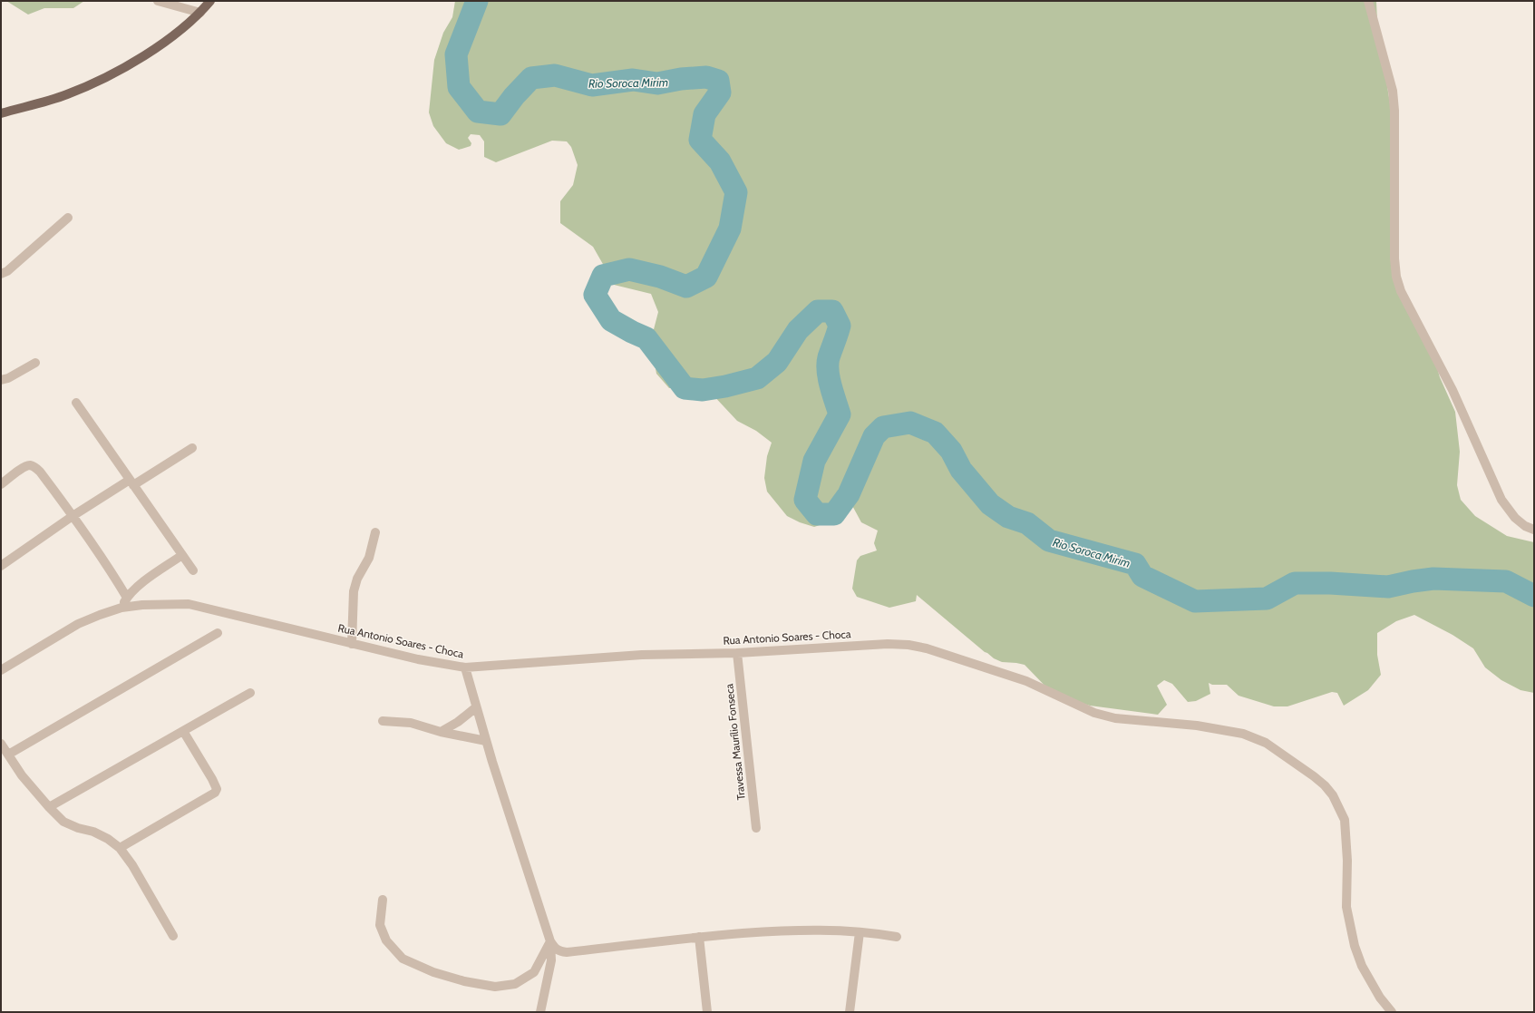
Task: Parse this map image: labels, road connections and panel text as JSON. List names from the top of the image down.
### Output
{
  "streets": {
    "street": ["Rua Antonio Soares - Choca", "Travessa Maurílio Fonseca"]
  },
  "crossings": [
    ["Rua Antonio Soares - Choca", "Travessa Maurílio Fonseca"]
  ],
  "water": ["Rio Soroca Mirim"]
}
